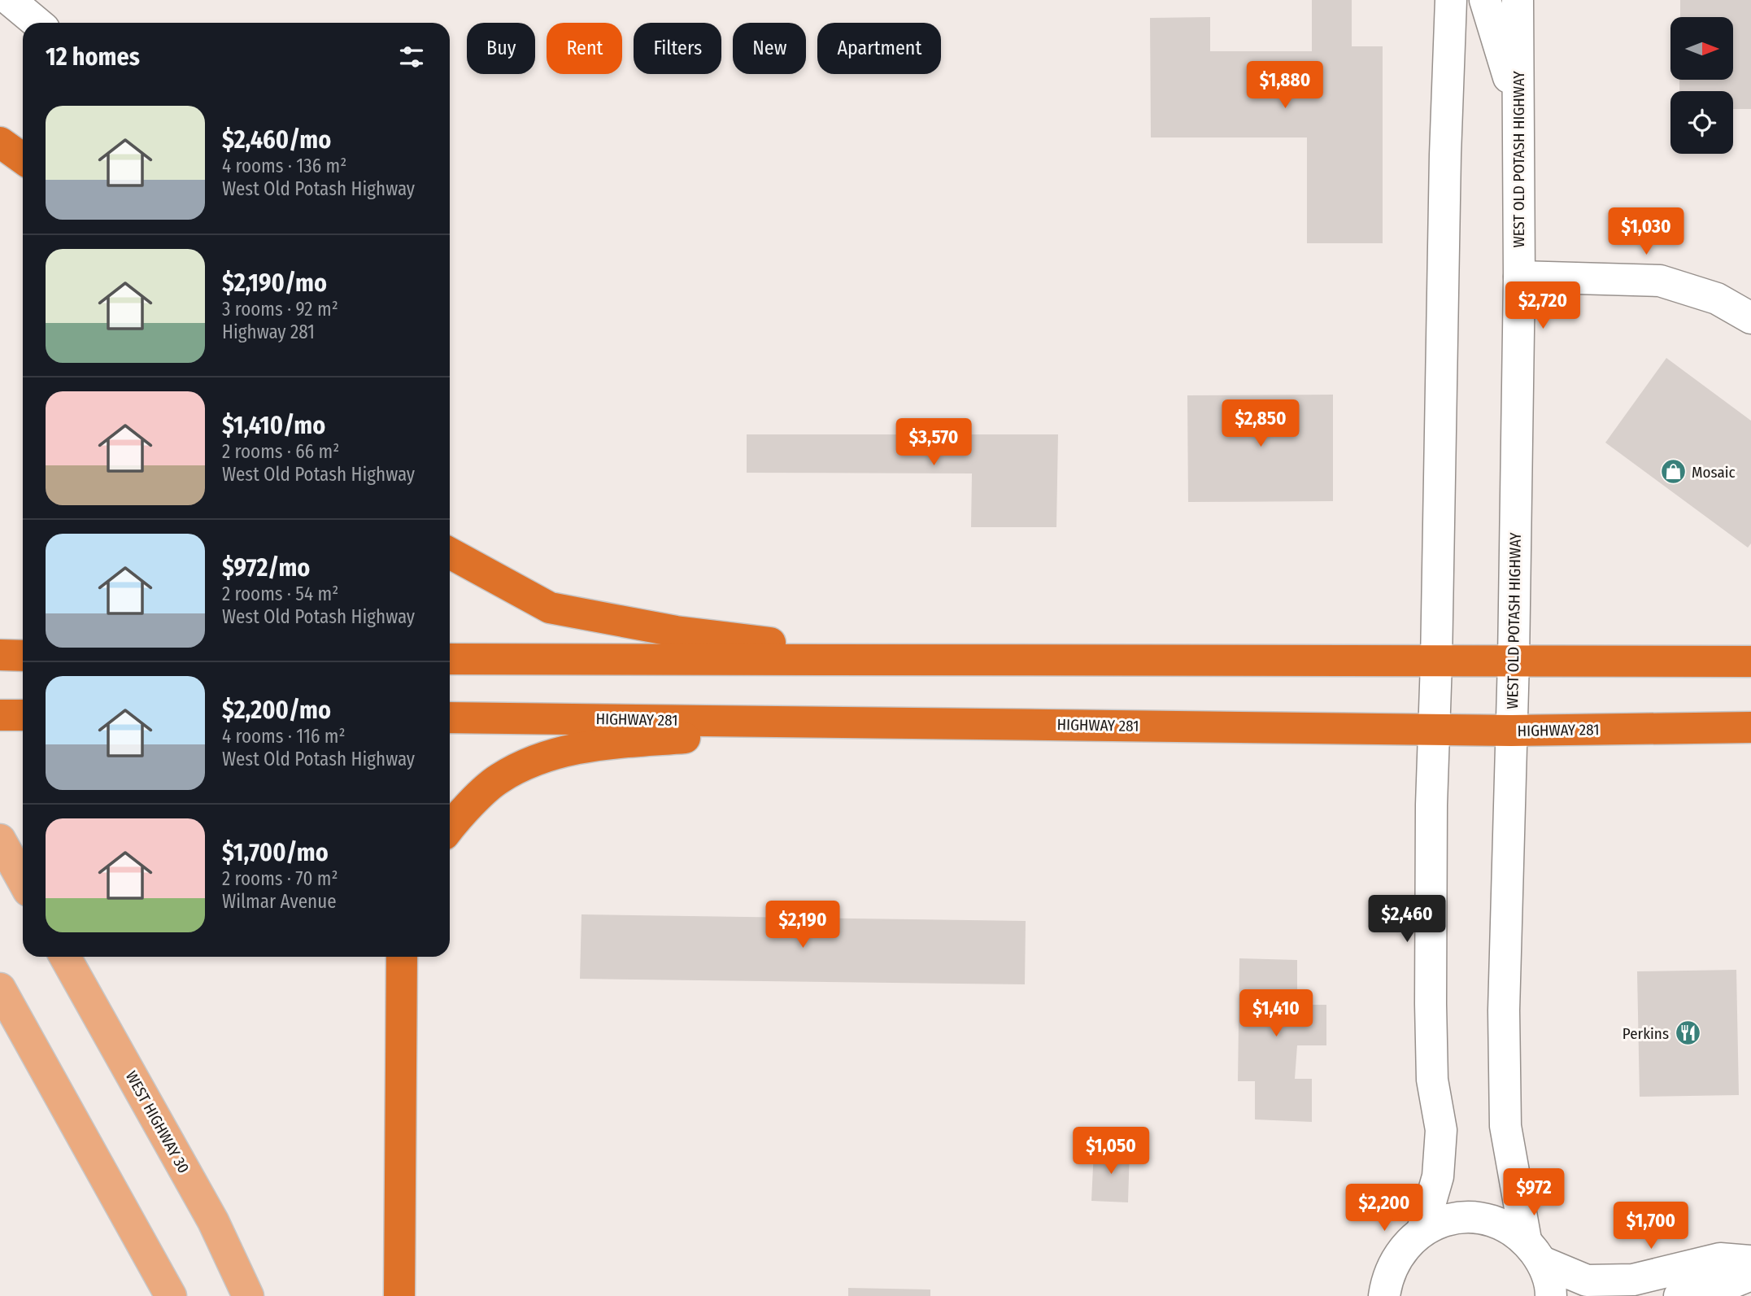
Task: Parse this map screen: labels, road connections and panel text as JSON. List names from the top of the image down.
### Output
{
  "streets": {
    "highway": ["HIGHWAY 281"],
    "main road": ["WEST HIGHWAY 30"],
    "street": ["WEST OLD POTASH HIGHWAY"]
  },
  "crossings": [
    ["WEST OLD POTASH HIGHWAY", "HIGHWAY 281"]
  ],
  "places": {
    "shop": ["Mosaic"],
    "restaurant": ["Perkins"]
  },
  "north": "right",
  "page": {
    "chip": [
      "Buy",
      "Rent",
      "Filters",
      "New",
      "Apartment"
    ],
    "heading": "12 homes",
    "price": [
      "$1,880",
      "$1,030",
      "$2,720",
      "$2,850",
      "$3,570",
      "$2,460",
      "$2,190",
      "$1,410",
      "$1,050",
      "$972",
      "$2,200",
      "$1,700"
    ],
    "list": [
      {
        "name": "$2,460/mo",
        "note": "4 rooms · 136 m² · West Old Potash Highway"
      },
      {
        "name": "$2,190/mo",
        "note": "3 rooms · 92 m² · Highway 281"
      },
      {
        "name": "$1,410/mo",
        "note": "2 rooms · 66 m² · West Old Potash Highway"
      },
      {
        "name": "$972/mo",
        "note": "2 rooms · 54 m² · West Old Potash Highway"
      },
      {
        "name": "$2,200/mo",
        "note": "4 rooms · 116 m² · West Old Potash Highway"
      },
      {
        "name": "$1,700/mo",
        "note": "2 rooms · 70 m² · Wilmar Avenue"
      }
    ]
  }
}
